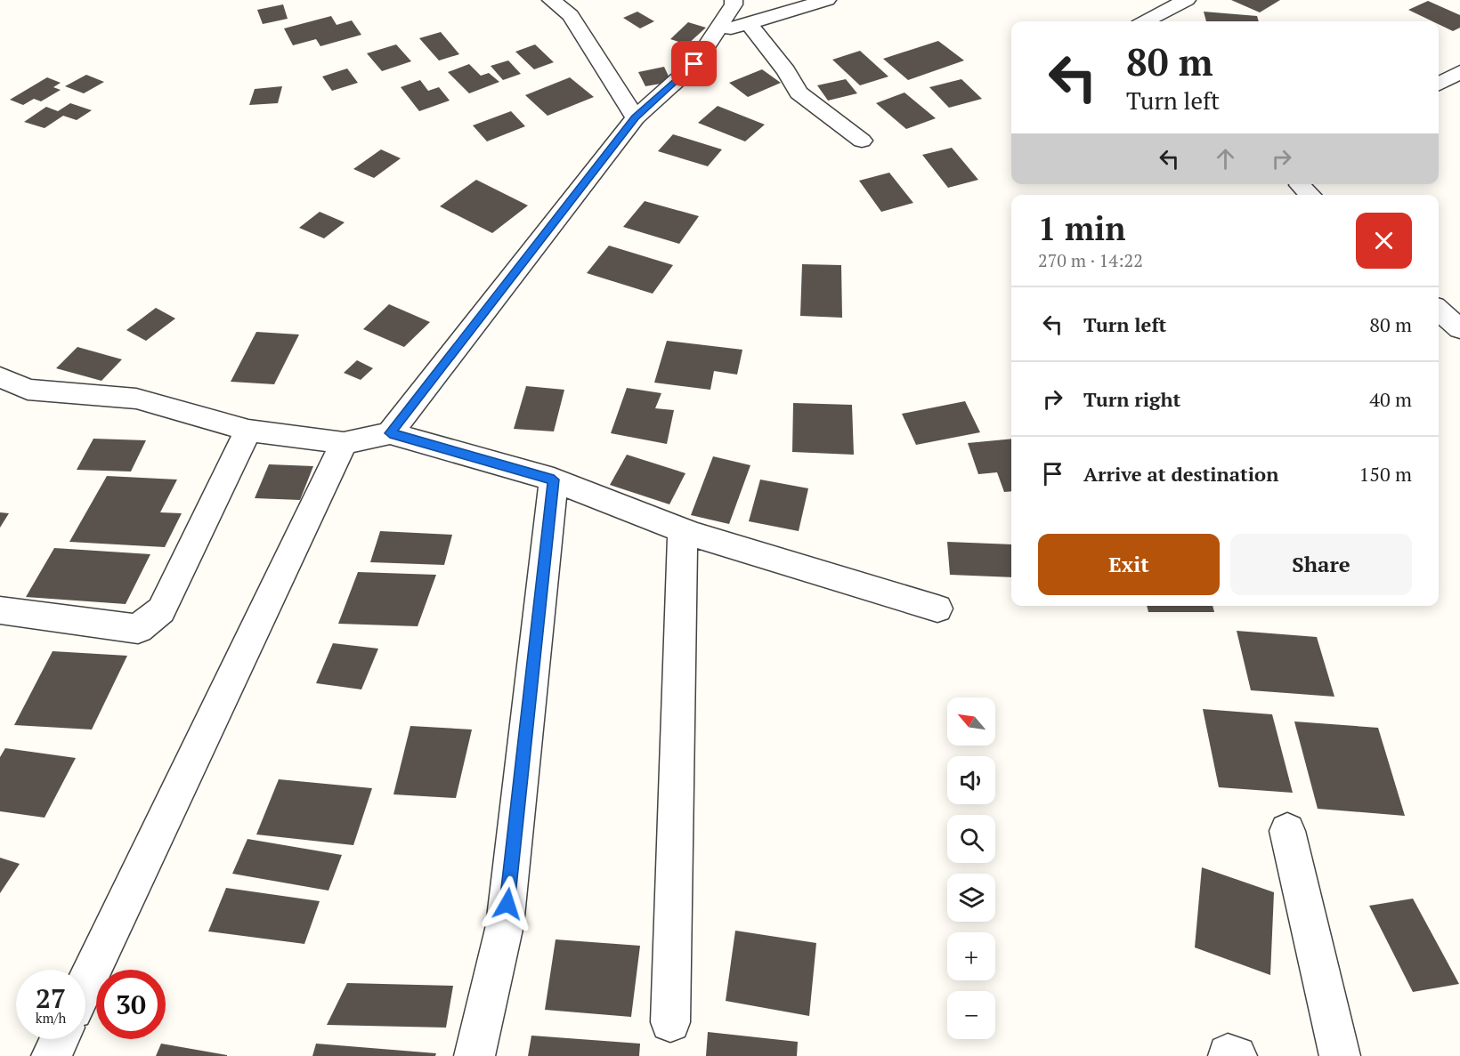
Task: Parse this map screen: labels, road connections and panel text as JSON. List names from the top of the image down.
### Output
{
  "north": "top left",
  "page": {
    "turn": ["80 m", "Turn left"],
    "heading": ["1 min", "270 m · 14:22"],
    "list": [
      {
        "name": "Turn left",
        "value": "80 m"
      },
      {
        "name": "Turn right",
        "value": "40 m"
      },
      {
        "name": "Arrive at destination",
        "value": "150 m"
      }
    ],
    "buttons": ["Exit", "Share"],
    "map_buttons": ["+", "−"],
    "speed": "27 km/h",
    "limit": "30"
  }
}
